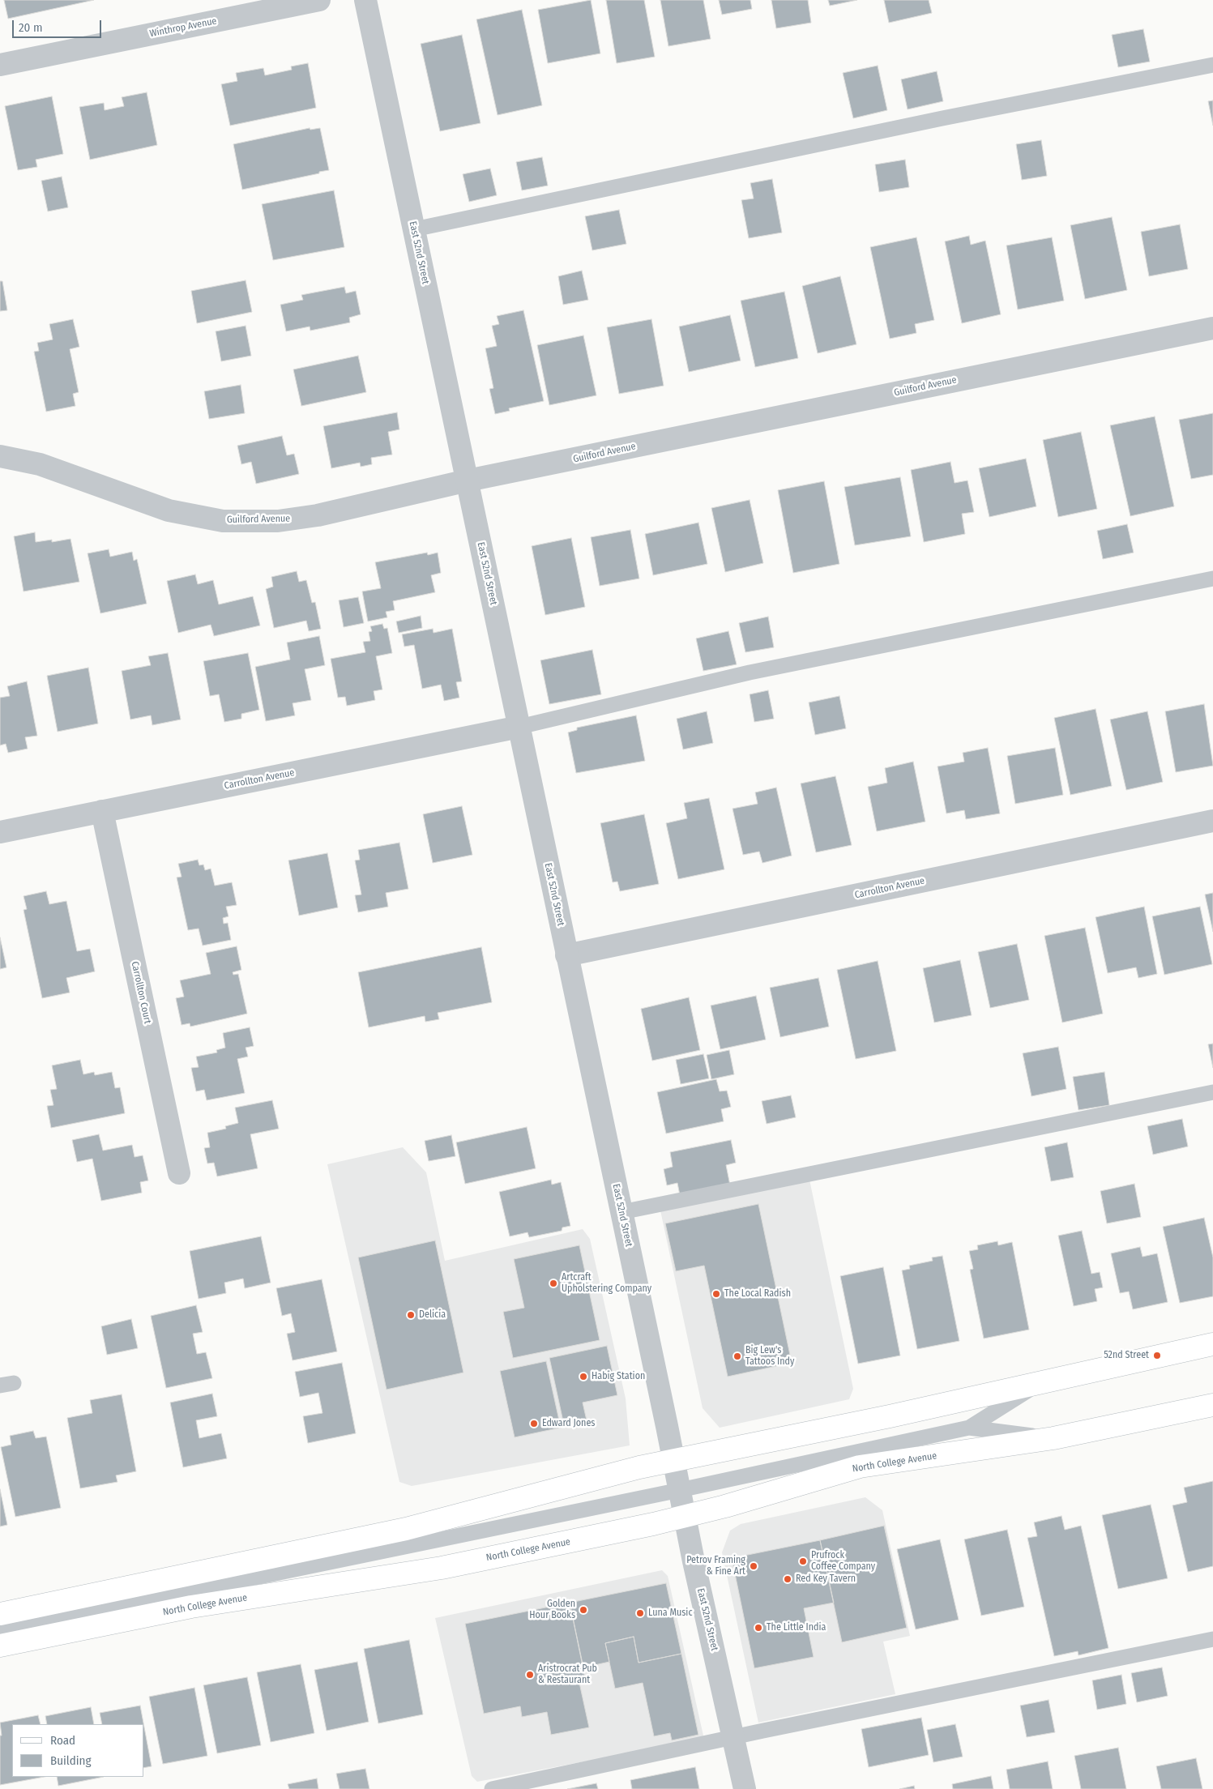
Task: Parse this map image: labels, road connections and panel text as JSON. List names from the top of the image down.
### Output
{
  "streets": {
    "main road": ["North College Avenue"],
    "street": [
      "Winthrop Avenue",
      "East 52nd Street",
      "Guilford Avenue",
      "Carrollton Avenue",
      "Carrollton Court"
    ]
  },
  "crossings": [
    ["East 52nd Street", "Guilford Avenue"],
    ["East 52nd Street", "Carrollton Avenue"],
    ["East 52nd Street", "North College Avenue"],
    ["Carrollton Avenue", "Carrollton Court"]
  ],
  "places": [
    "Artcraft Upholstering Company",
    "The Local Radish",
    "Delicia",
    "52nd Street",
    "Big Lew's Tattoos Indy",
    "Habig Station",
    "Edward Jones",
    "Prufrock Coffee Company",
    "Petrov Framing & Fine Art",
    "Red Key Tavern",
    "Golden Hour Books",
    "Luna Music",
    "The Little India",
    "Aristrocrat Pub & Restaurant"
  ],
  "legend": ["Road", "Building"],
  "scale_bar": "20 m"
}
